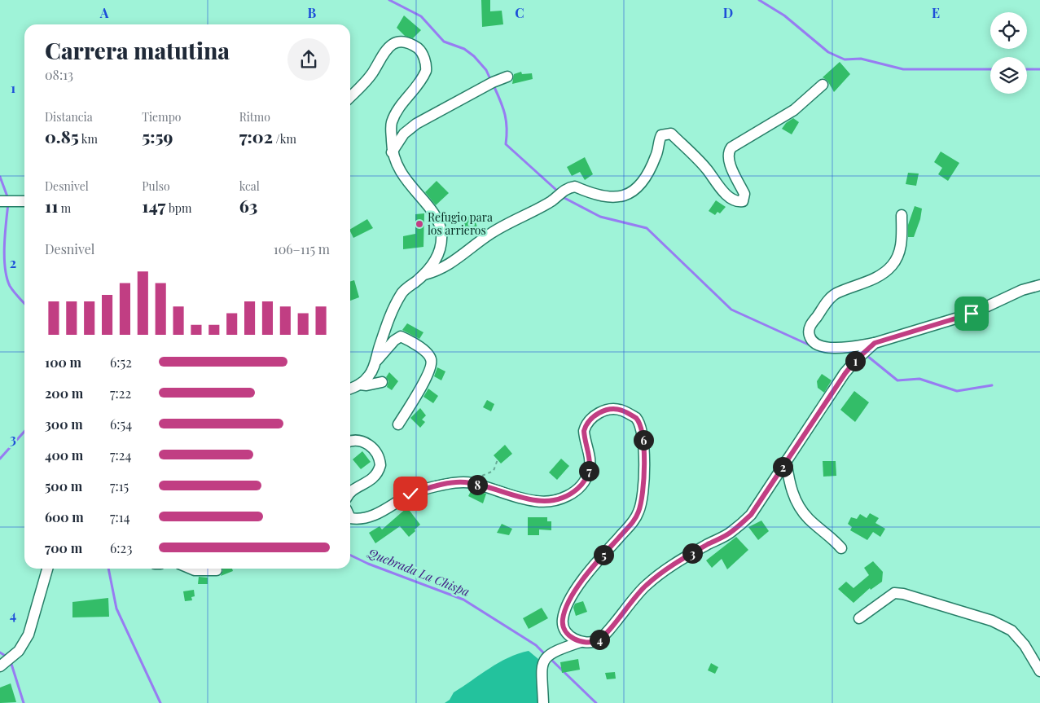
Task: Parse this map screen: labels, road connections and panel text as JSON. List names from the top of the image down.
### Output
{
  "water": ["Quebrada La Chispa"],
  "places": ["Refugio para los arrieros"],
  "page": {
    "heading": ["Carrera matutina", "08:13"],
    "stats": [
      ["Distancia", "0.85 km"],
      ["Tiempo", "5:59"],
      ["Ritmo", "7:02 /km"],
      ["Desnivel", "11 m"],
      ["Pulso", "147 bpm"],
      ["kcal", "63"]
    ],
    "chart": ["Desnivel", "106–115 m"],
    "list": [
      {
        "name": "100 m",
        "note": "6:52"
      },
      {
        "name": "200 m",
        "note": "7:22"
      },
      {
        "name": "300 m",
        "note": "6:54"
      },
      {
        "name": "400 m",
        "note": "7:24"
      },
      {
        "name": "500 m",
        "note": "7:15"
      },
      {
        "name": "600 m",
        "note": "7:14"
      },
      {
        "name": "700 m",
        "note": "6:23"
      }
    ],
    "pins": [
      "1",
      "6",
      "2",
      "7",
      "8",
      "3",
      "5",
      "4"
    ]
  },
  "grid": {
    "columns": [
      "A",
      "B",
      "C",
      "D",
      "E"
    ],
    "rows": [
      "1",
      "2",
      "3",
      "4"
    ]
  }
}
